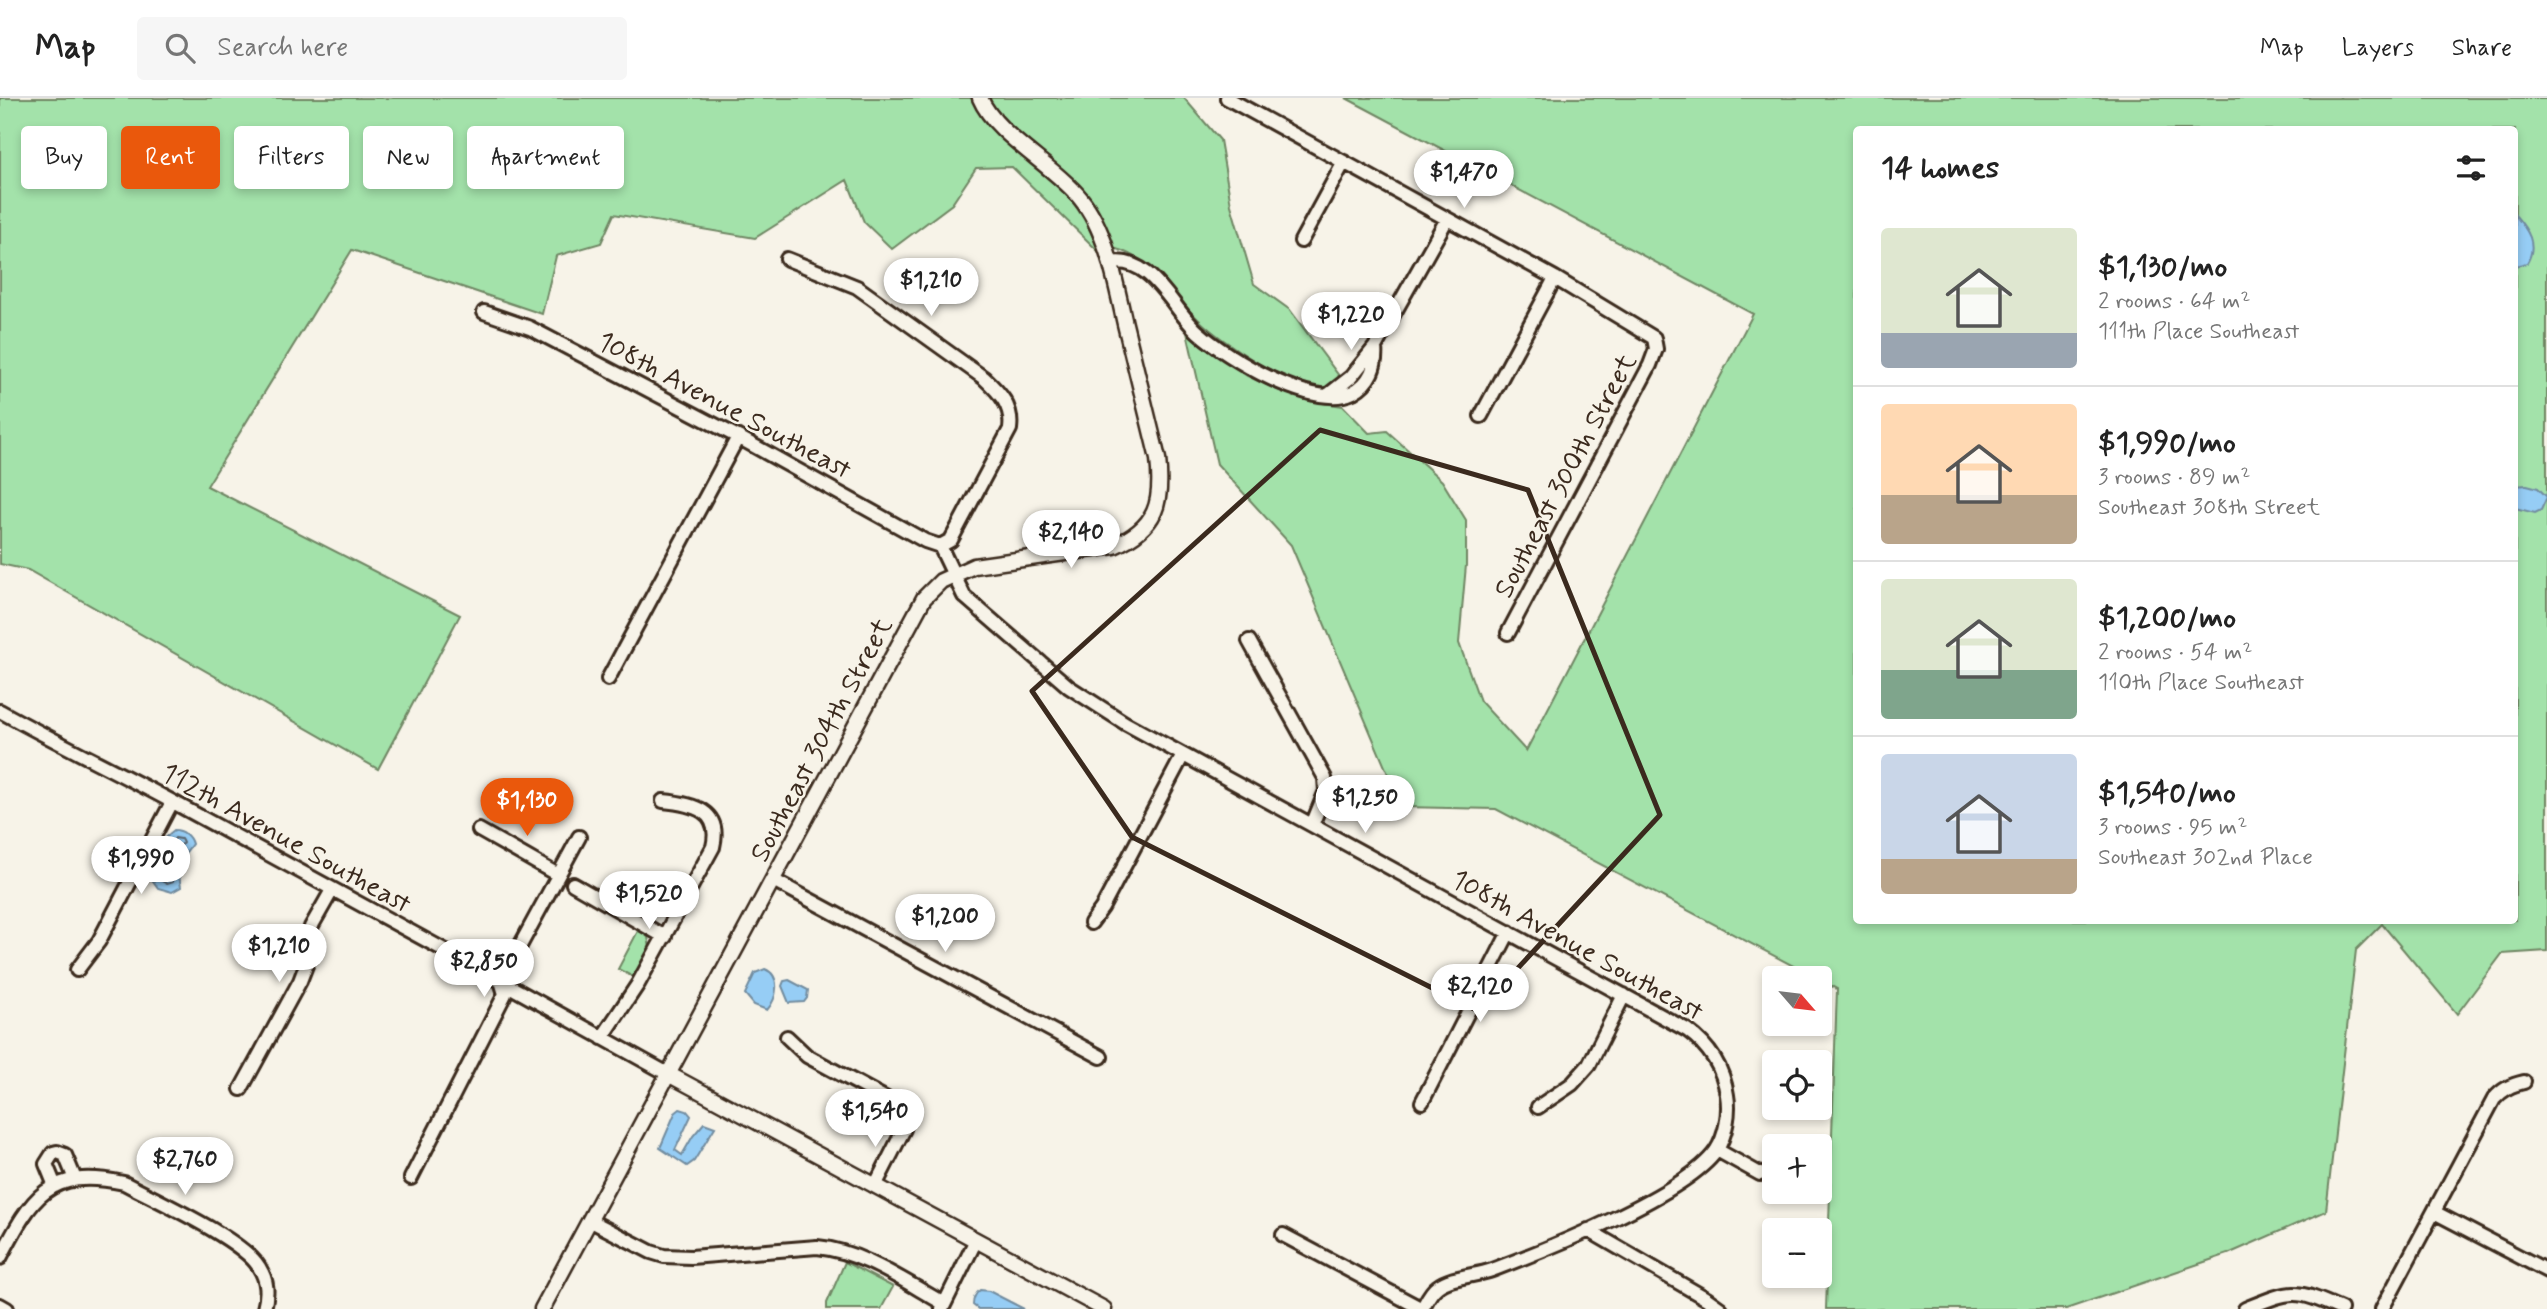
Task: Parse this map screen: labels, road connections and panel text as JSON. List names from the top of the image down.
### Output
{
  "streets": {
    "street": [
      "108th Avenue Southeast",
      "Southeast 300th Street",
      "Southeast 304th Street",
      "112th Avenue Southeast"
    ]
  },
  "crossings": [
    ["108th Avenue Southeast", "Southeast 304th Street"],
    ["Southeast 304th Street", "112th Avenue Southeast"]
  ],
  "north": "bottom right",
  "page": {
    "header": "Map",
    "search": "Search here",
    "nav": ["Map", "Layers", "Share"],
    "chip": [
      "Buy",
      "Rent",
      "Filters",
      "New",
      "Apartment"
    ],
    "heading": "14 homes",
    "price": [
      "$1,470",
      "$1,210",
      "$1,220",
      "$2,140",
      "$1,250",
      "$1,130",
      "$1,990",
      "$1,520",
      "$1,200",
      "$1,210",
      "$2,850",
      "$2,120",
      "$1,540",
      "$2,760"
    ],
    "list": [
      {
        "name": "$1,130/mo",
        "note": "2 rooms · 64 m² · 111th Place Southeast"
      },
      {
        "name": "$1,990/mo",
        "note": "3 rooms · 89 m² · Southeast 308th Street"
      },
      {
        "name": "$1,200/mo",
        "note": "2 rooms · 54 m² · 110th Place Southeast"
      },
      {
        "name": "$1,540/mo",
        "note": "3 rooms · 95 m² · Southeast 302nd Place"
      }
    ],
    "map_buttons": ["+", "−"]
  }
}
